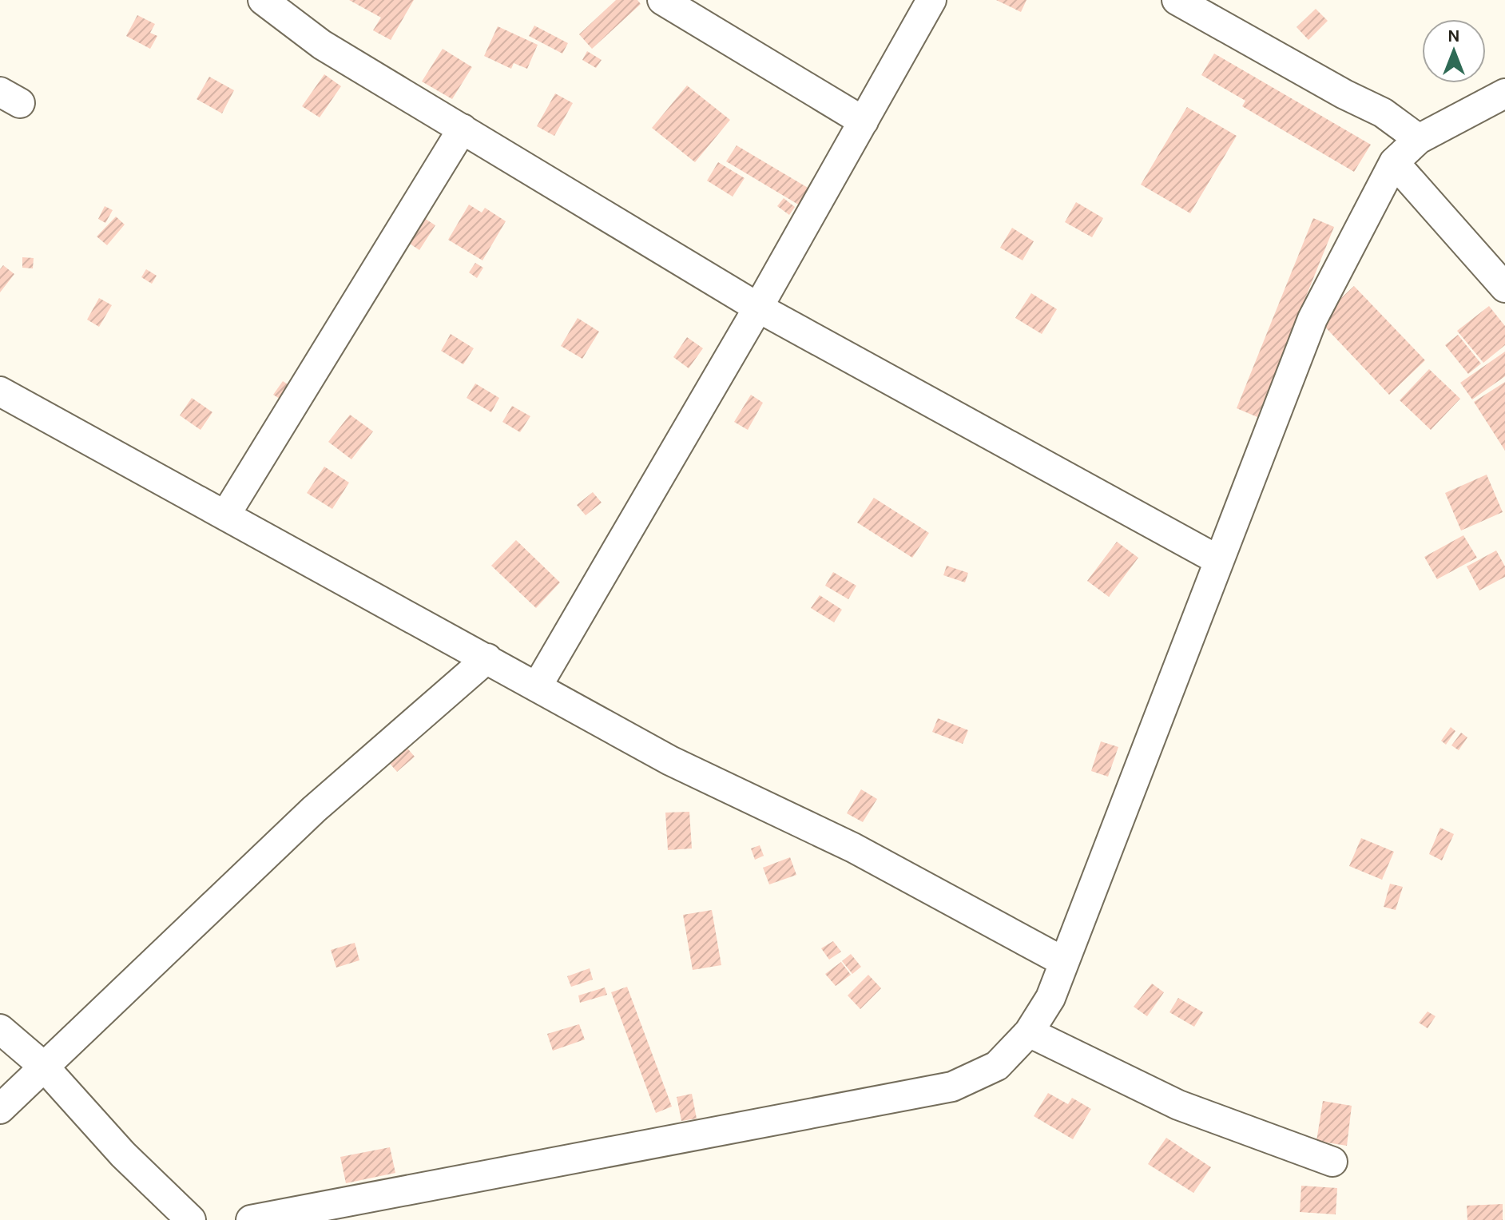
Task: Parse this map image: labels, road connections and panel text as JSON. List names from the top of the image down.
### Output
{
  "north": "top"
}
